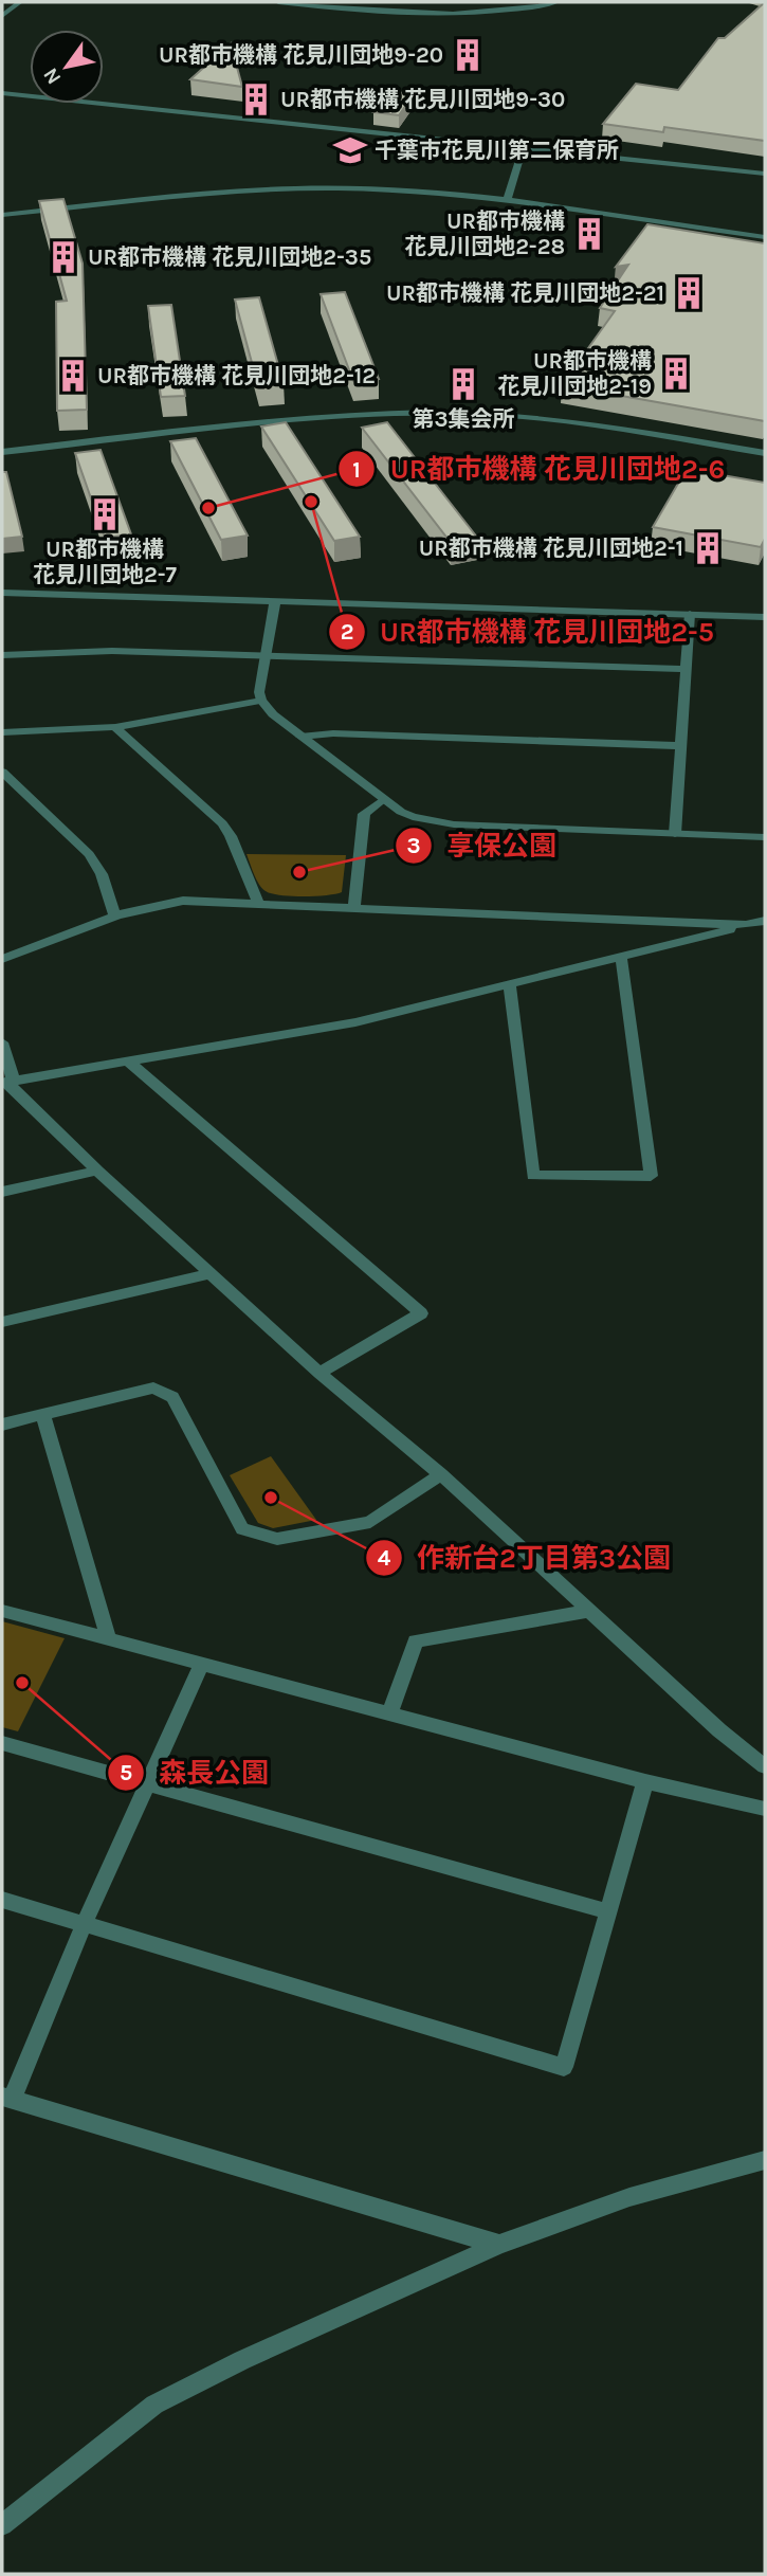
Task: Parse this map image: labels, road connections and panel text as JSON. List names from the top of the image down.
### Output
{
  "places": {
    "building": [
      "UR都市機構 花見川団地9-20",
      "UR都市機構 花見川団地9-30",
      "UR都市機構 花見川団地2-28",
      "UR都市機構 花見川団地2-35",
      "UR都市機構 花見川団地2-21",
      "UR都市機構 花見川団地2-19",
      "UR都市機構 花見川団地2-12",
      "第3集会所",
      "UR都市機構 花見川団地2-7",
      "UR都市機構 花見川団地2-1"
    ],
    "school or university": ["千葉市花見川第二保育所"],
    "other": [
      "UR都市機構 花見川団地2-5",
      "UR都市機構 花見川団地2-6",
      "享保公園",
      "作新台2丁目第3公園",
      "森長公園"
    ]
  },
  "north": "bottom left"
}
